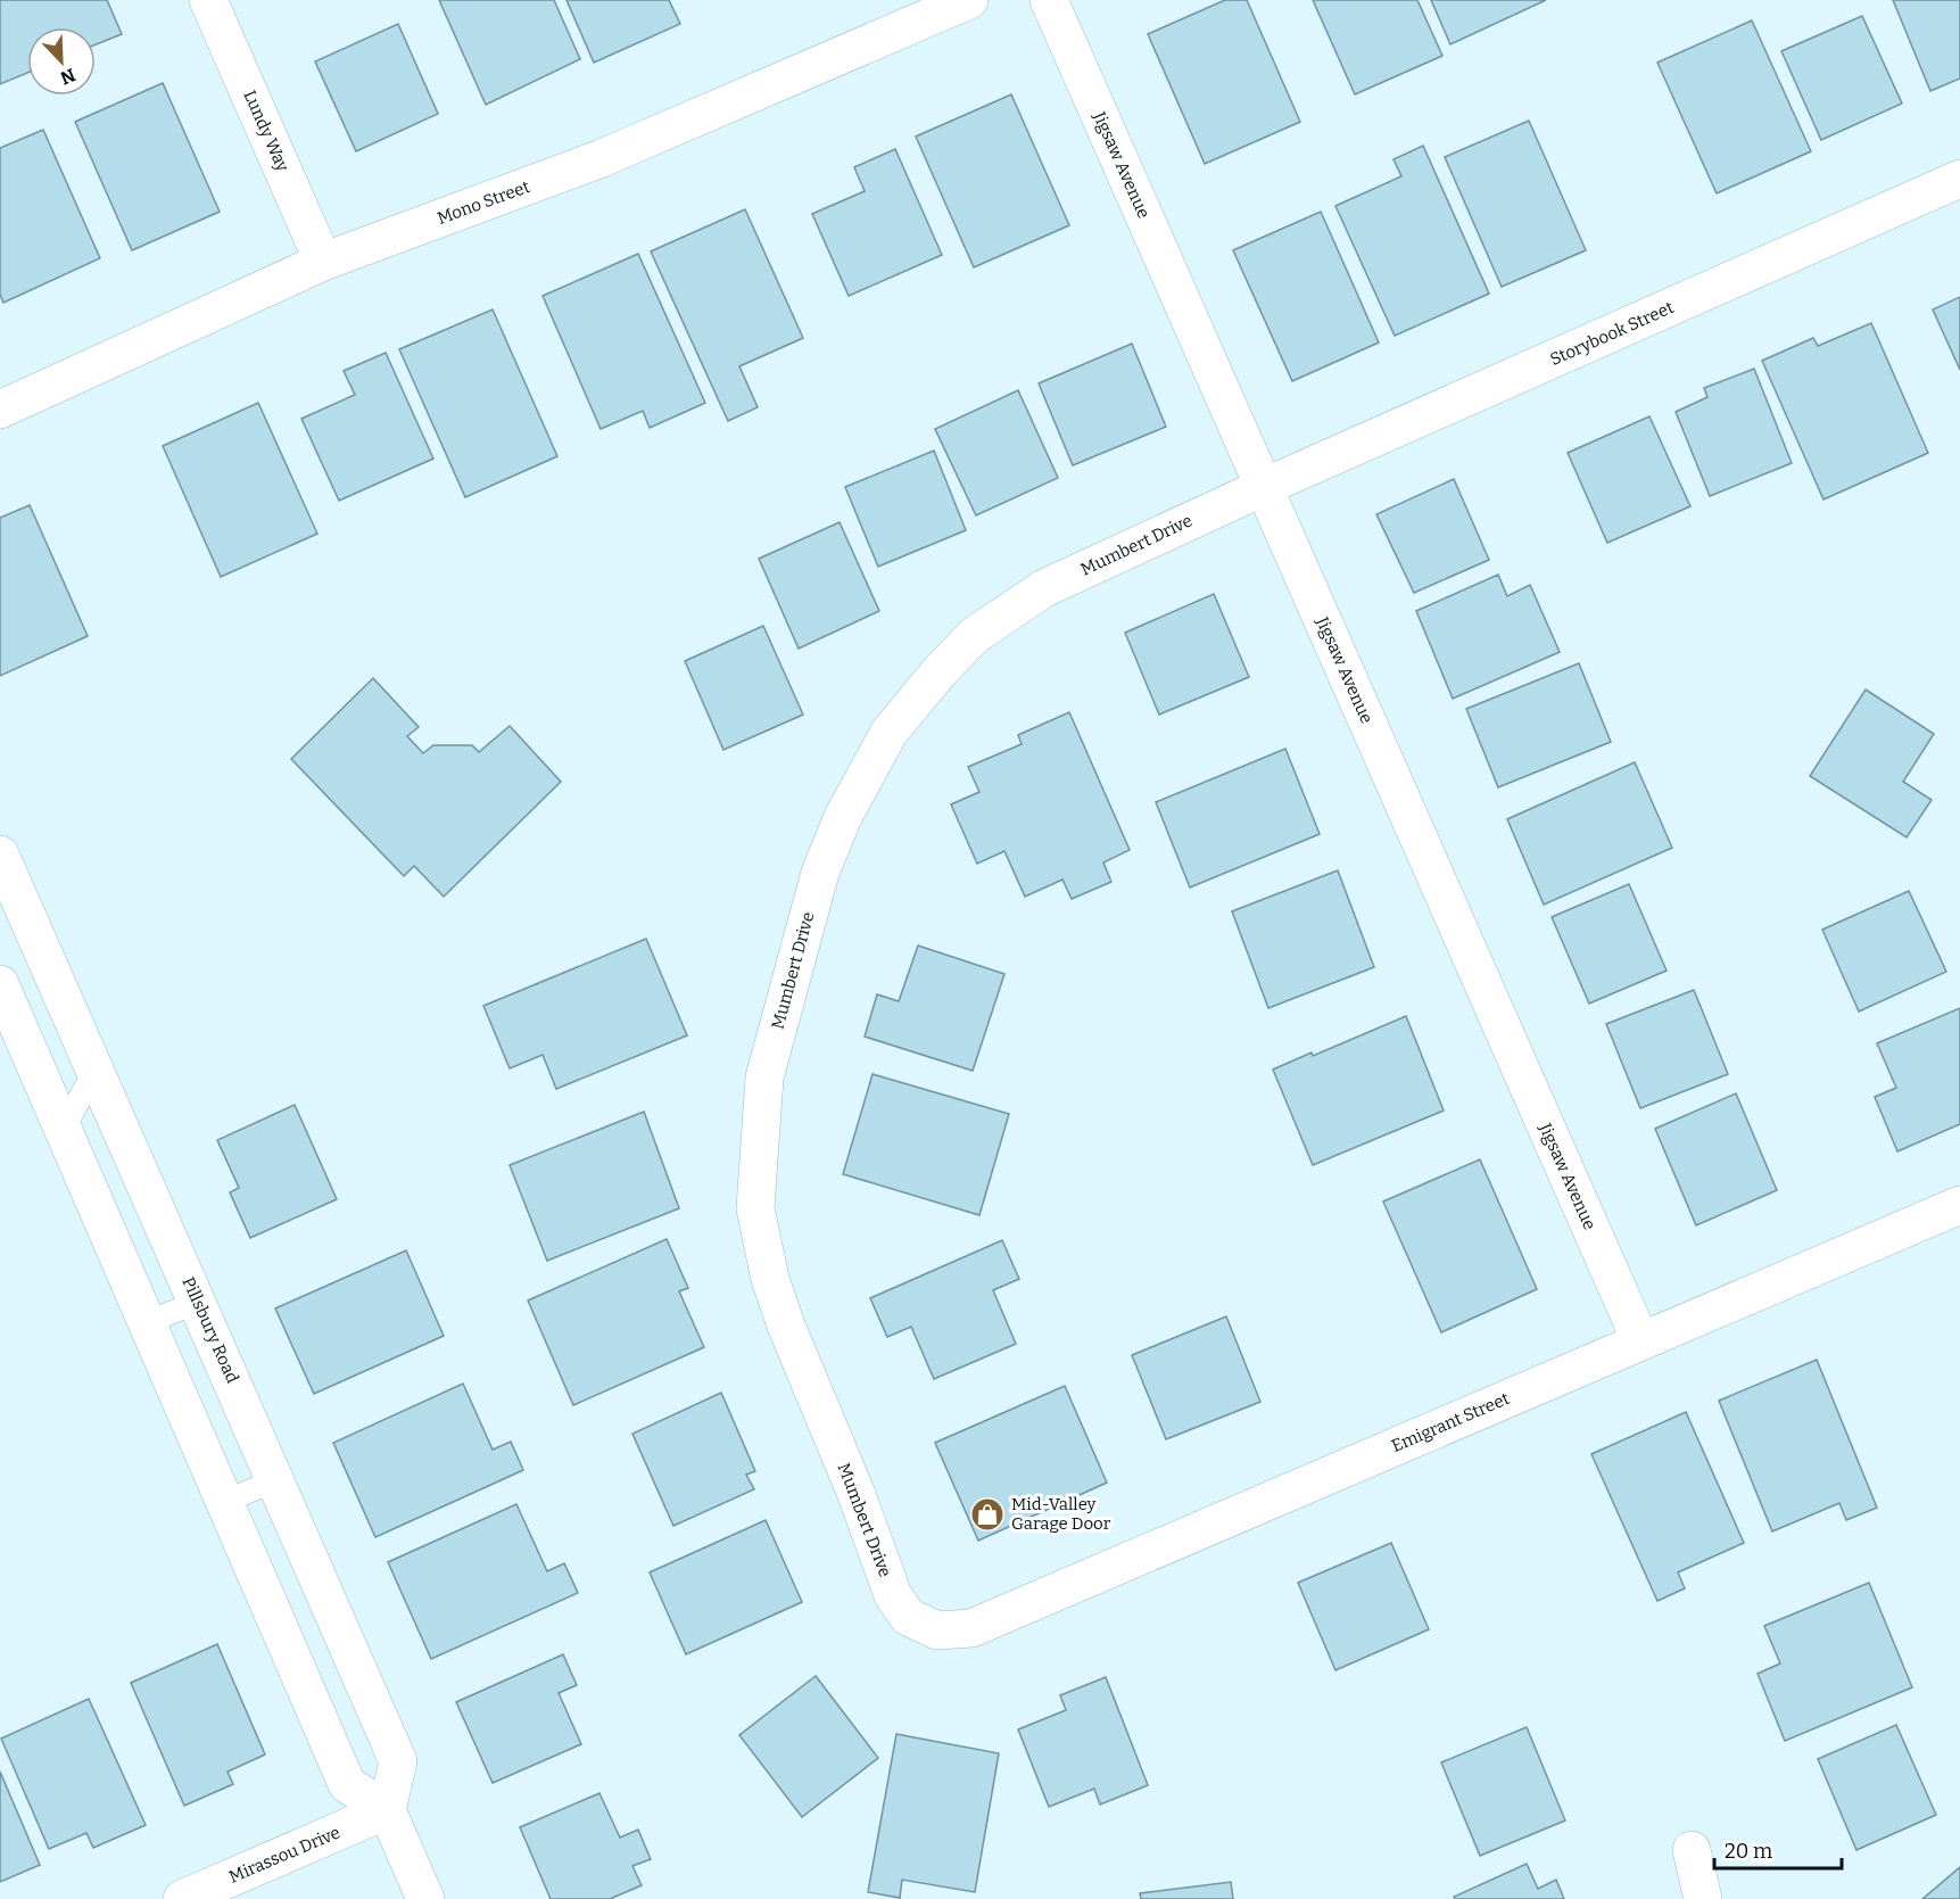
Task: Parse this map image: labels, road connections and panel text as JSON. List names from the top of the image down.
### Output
{
  "streets": {
    "street": [
      "Lundy Way",
      "Jigsaw Avenue",
      "Mono Street",
      "Storybook Street",
      "Mumbert Drive",
      "Pillsbury Road",
      "Emigrant Street",
      "Mirassou Drive"
    ]
  },
  "crossings": [
    ["Lundy Way", "Mono Street"],
    ["Jigsaw Avenue", "Storybook Street"],
    ["Jigsaw Avenue", "Mumbert Drive"],
    ["Jigsaw Avenue", "Emigrant Street"],
    ["Storybook Street", "Mumbert Drive"],
    ["Mumbert Drive", "Emigrant Street"],
    ["Pillsbury Road", "Mirassou Drive"]
  ],
  "places": {
    "shop": ["Mid-Valley Garage Door"]
  },
  "scale_bar": "20 m",
  "north": "bottom right"
}
